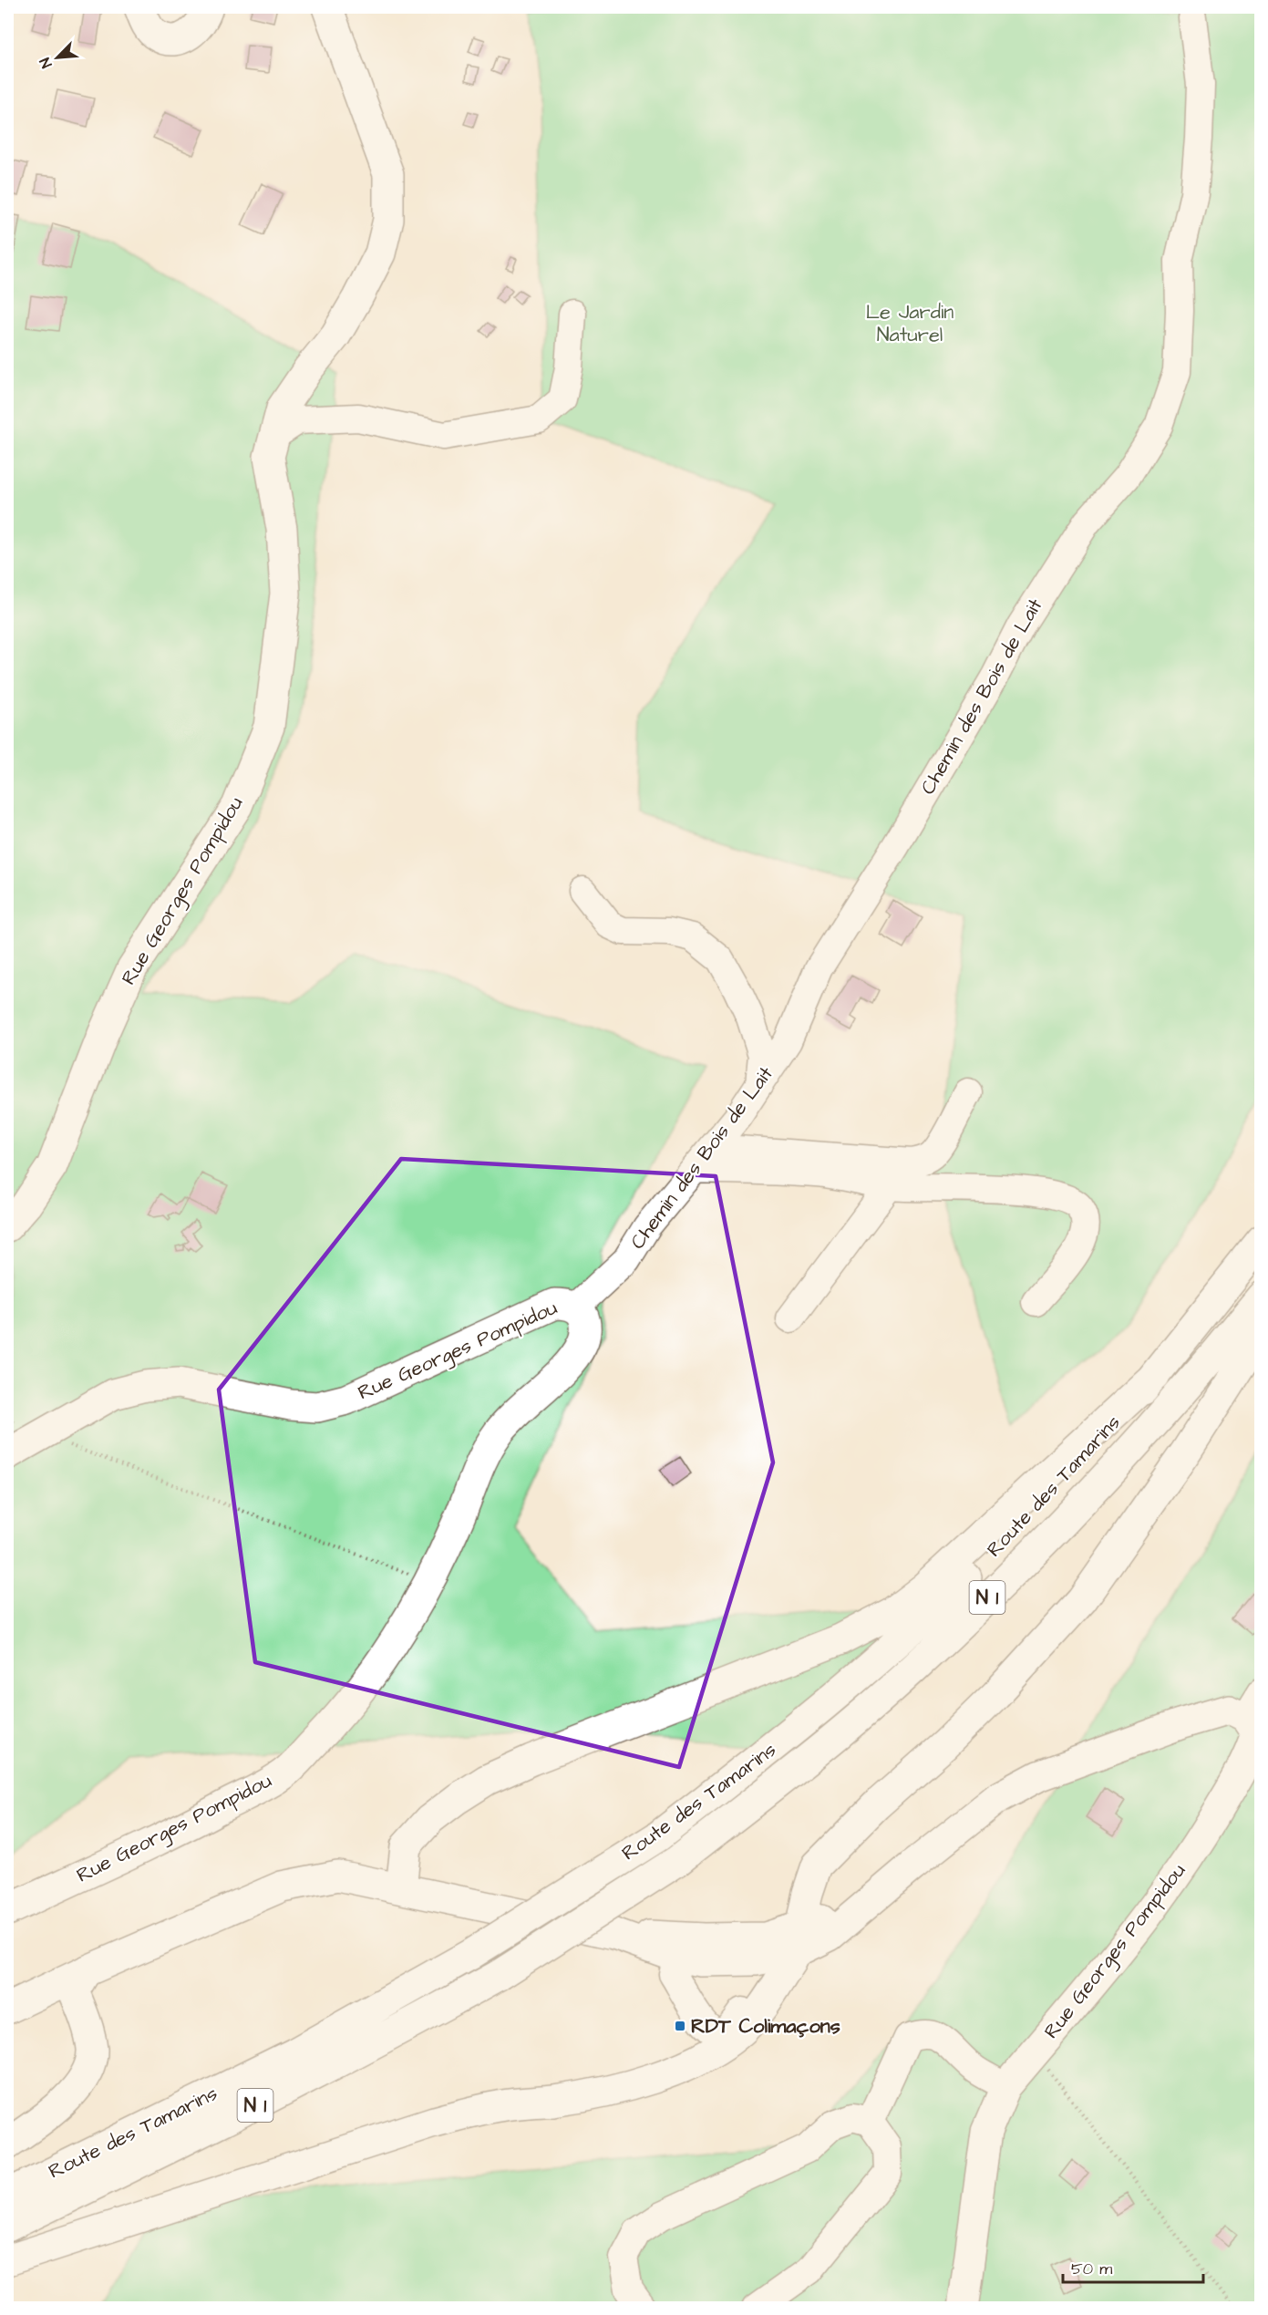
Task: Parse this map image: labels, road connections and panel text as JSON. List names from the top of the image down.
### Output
{
  "streets": {
    "main road": ["Rue Georges Pompidou", "Route des Tamarins", "N 1"],
    "street": ["Chemin des Bois de Lait"]
  },
  "crossings": [
    ["Chemin des Bois de Lait", "Rue Georges Pompidou"]
  ],
  "parks": ["Le Jardin Naturel"],
  "places": {
    "transit": ["RDT Colimaçons"]
  },
  "scale_bar": "50 m",
  "north": "bottom left"
}
